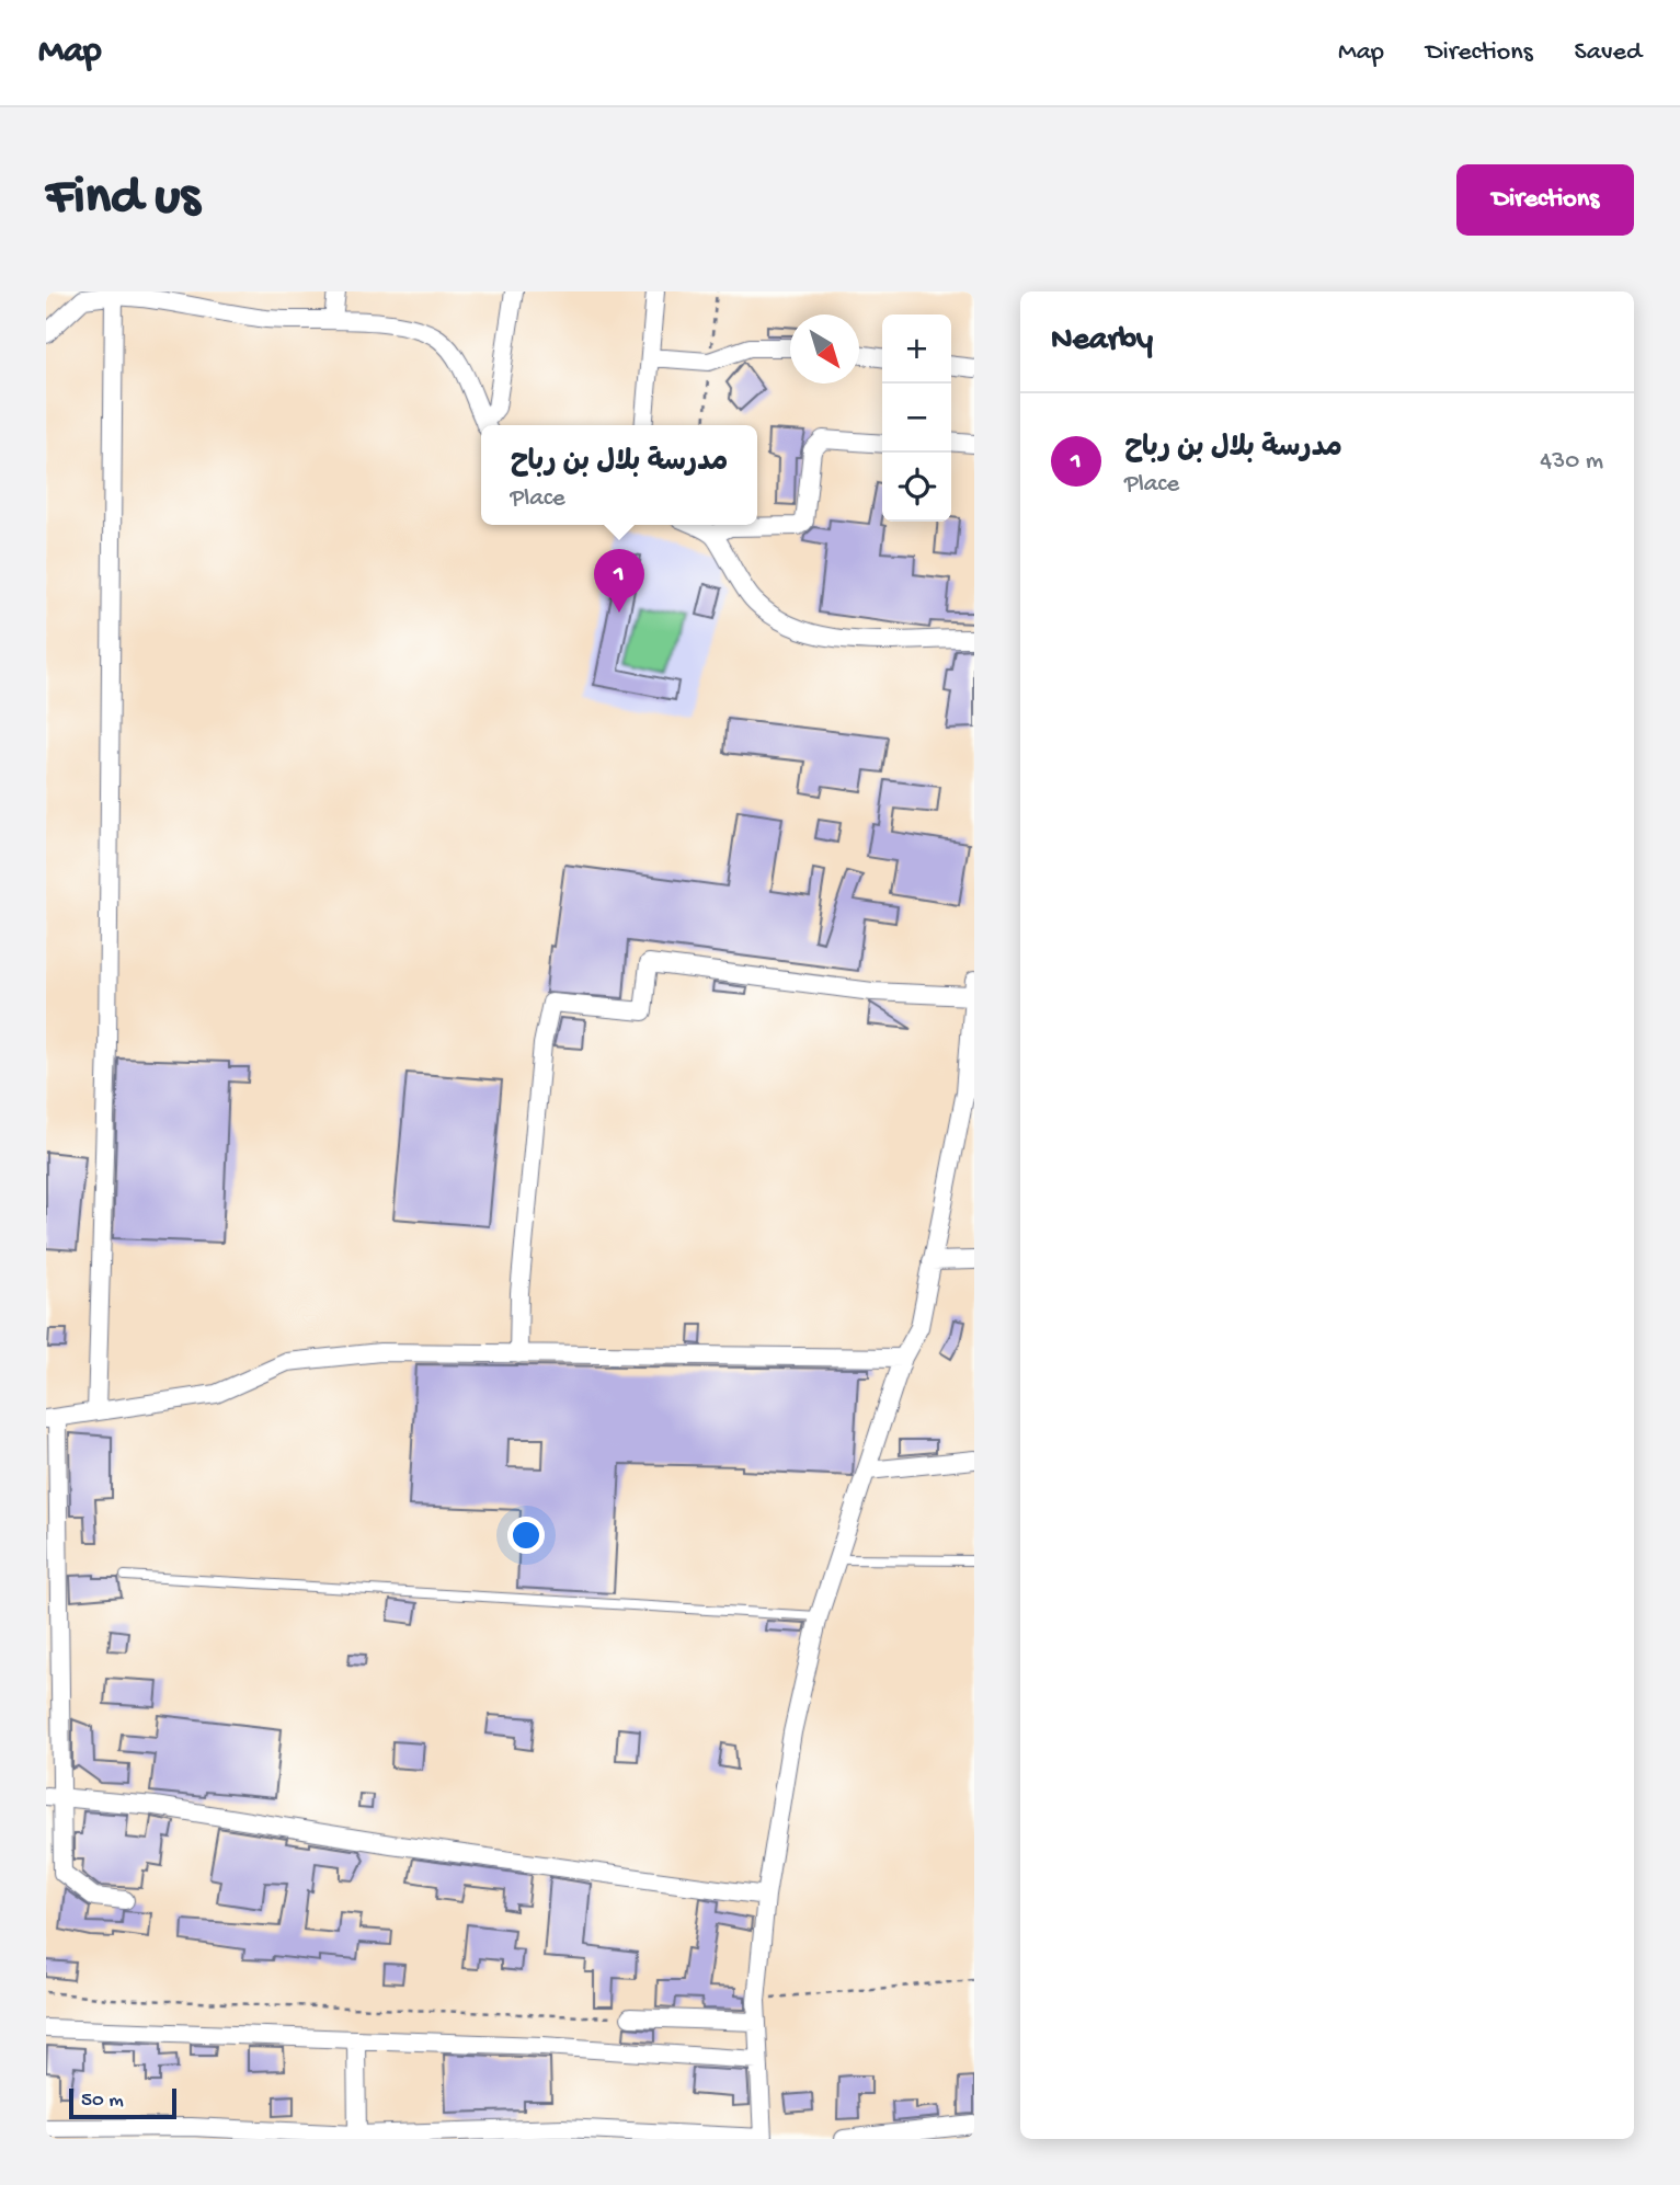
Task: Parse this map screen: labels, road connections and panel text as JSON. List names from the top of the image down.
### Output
{
  "scale_bar": "50 m",
  "north": "bottom right",
  "page": {
    "header": "Map",
    "nav": ["Map", "Directions", "Saved"],
    "buttons": "Directions",
    "title": "Find us",
    "heading": "Nearby",
    "map_buttons": ["+", "−"],
    "list": [
      {
        "mark": "1",
        "name": "مدرسة بلال بن رباح",
        "note": "Place",
        "value": "430 m"
      }
    ],
    "popup": ["مدرسة بلال بن رباح", "Place"],
    "pins": "1",
    "scale": "50 m"
  }
}
